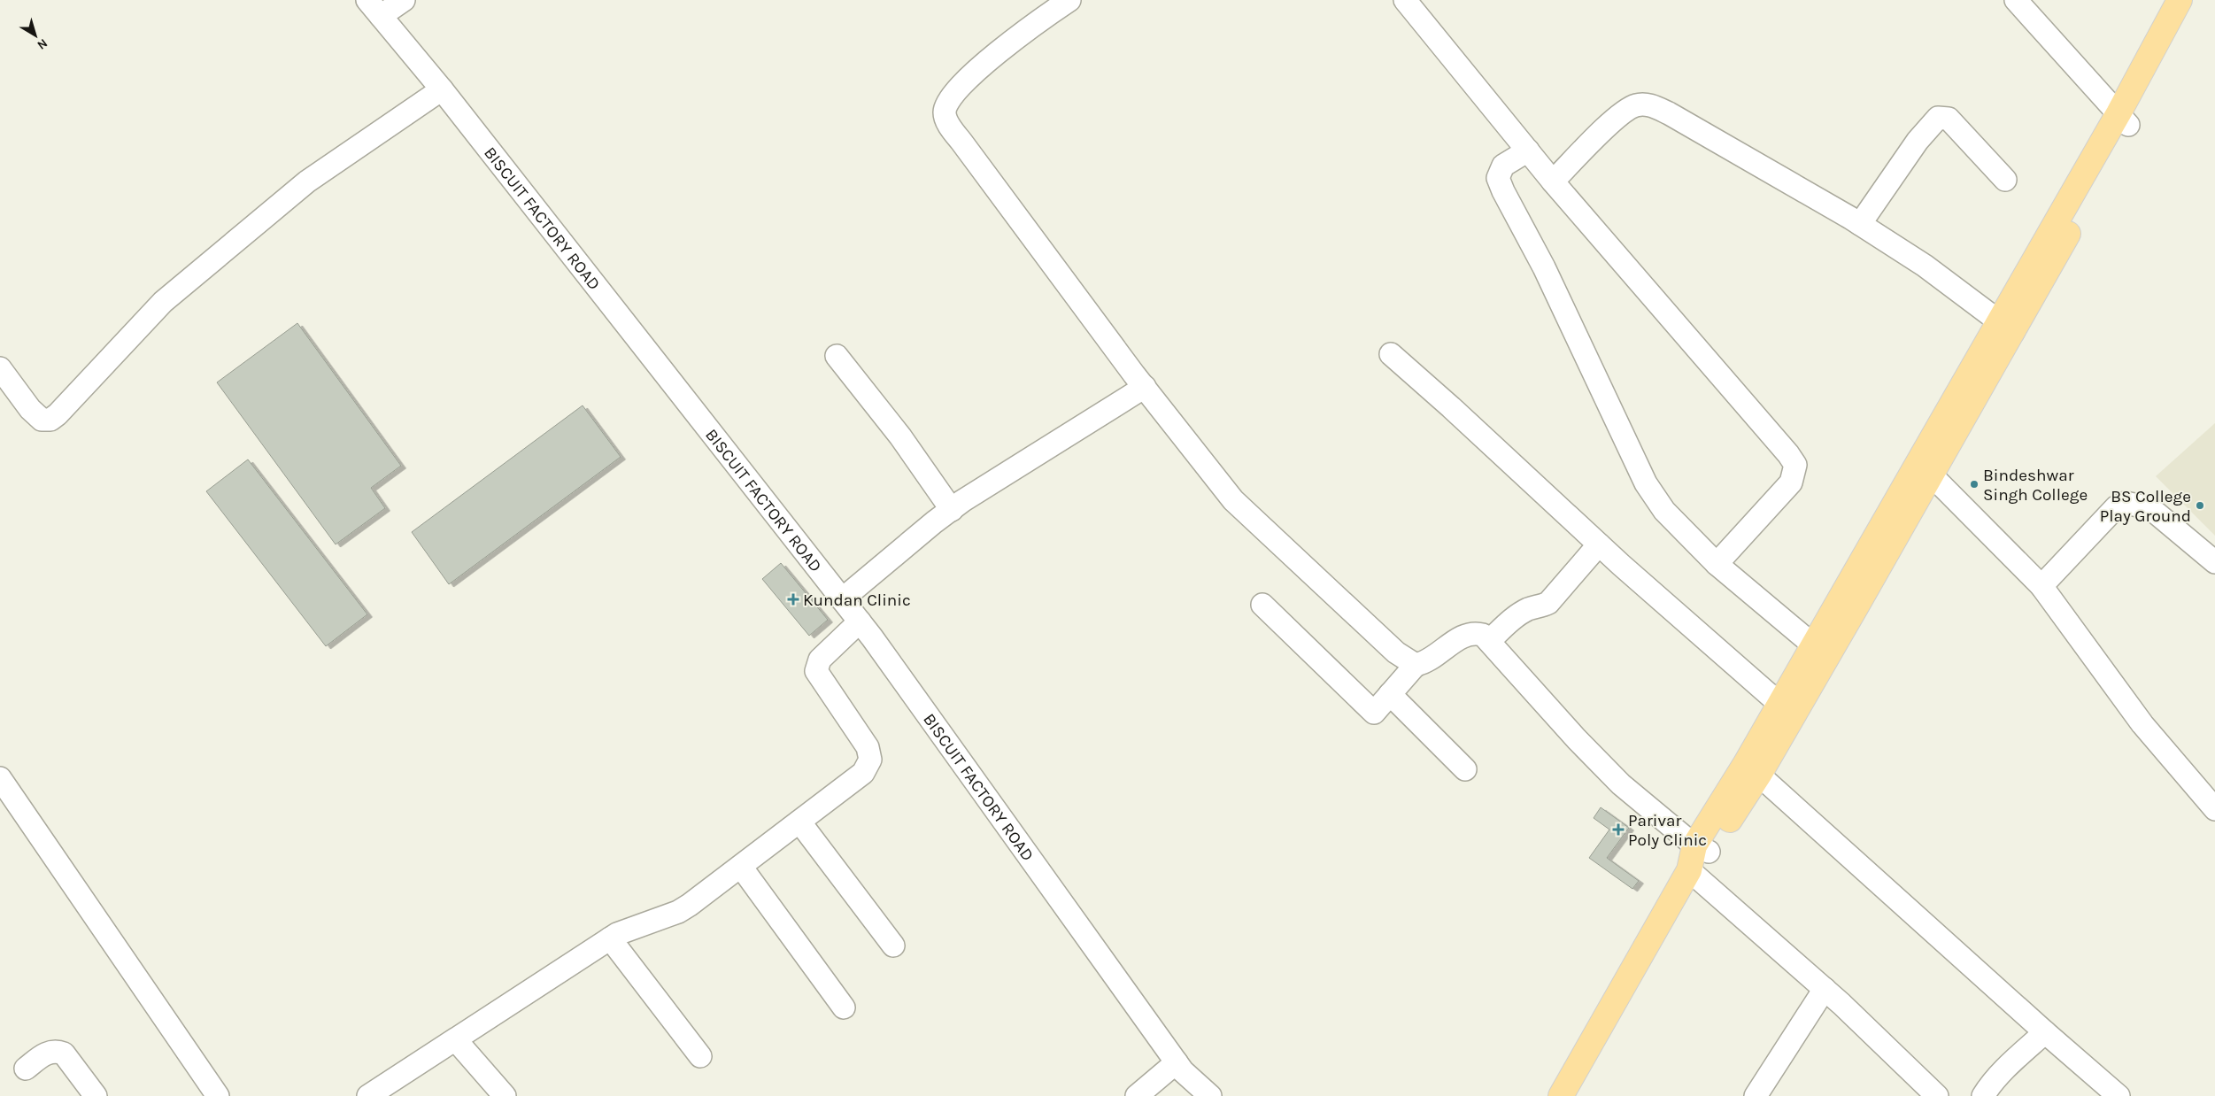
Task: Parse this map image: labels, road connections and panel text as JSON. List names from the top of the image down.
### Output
{
  "streets": {
    "street": ["BISCUIT FACTORY ROAD"]
  },
  "places": {
    "other": ["Bindeshwar Singh College", "BS College Play Ground"],
    "health": ["Kundan Clinic", "Parivar Poly Clinic"]
  },
  "north": "bottom right"
}
